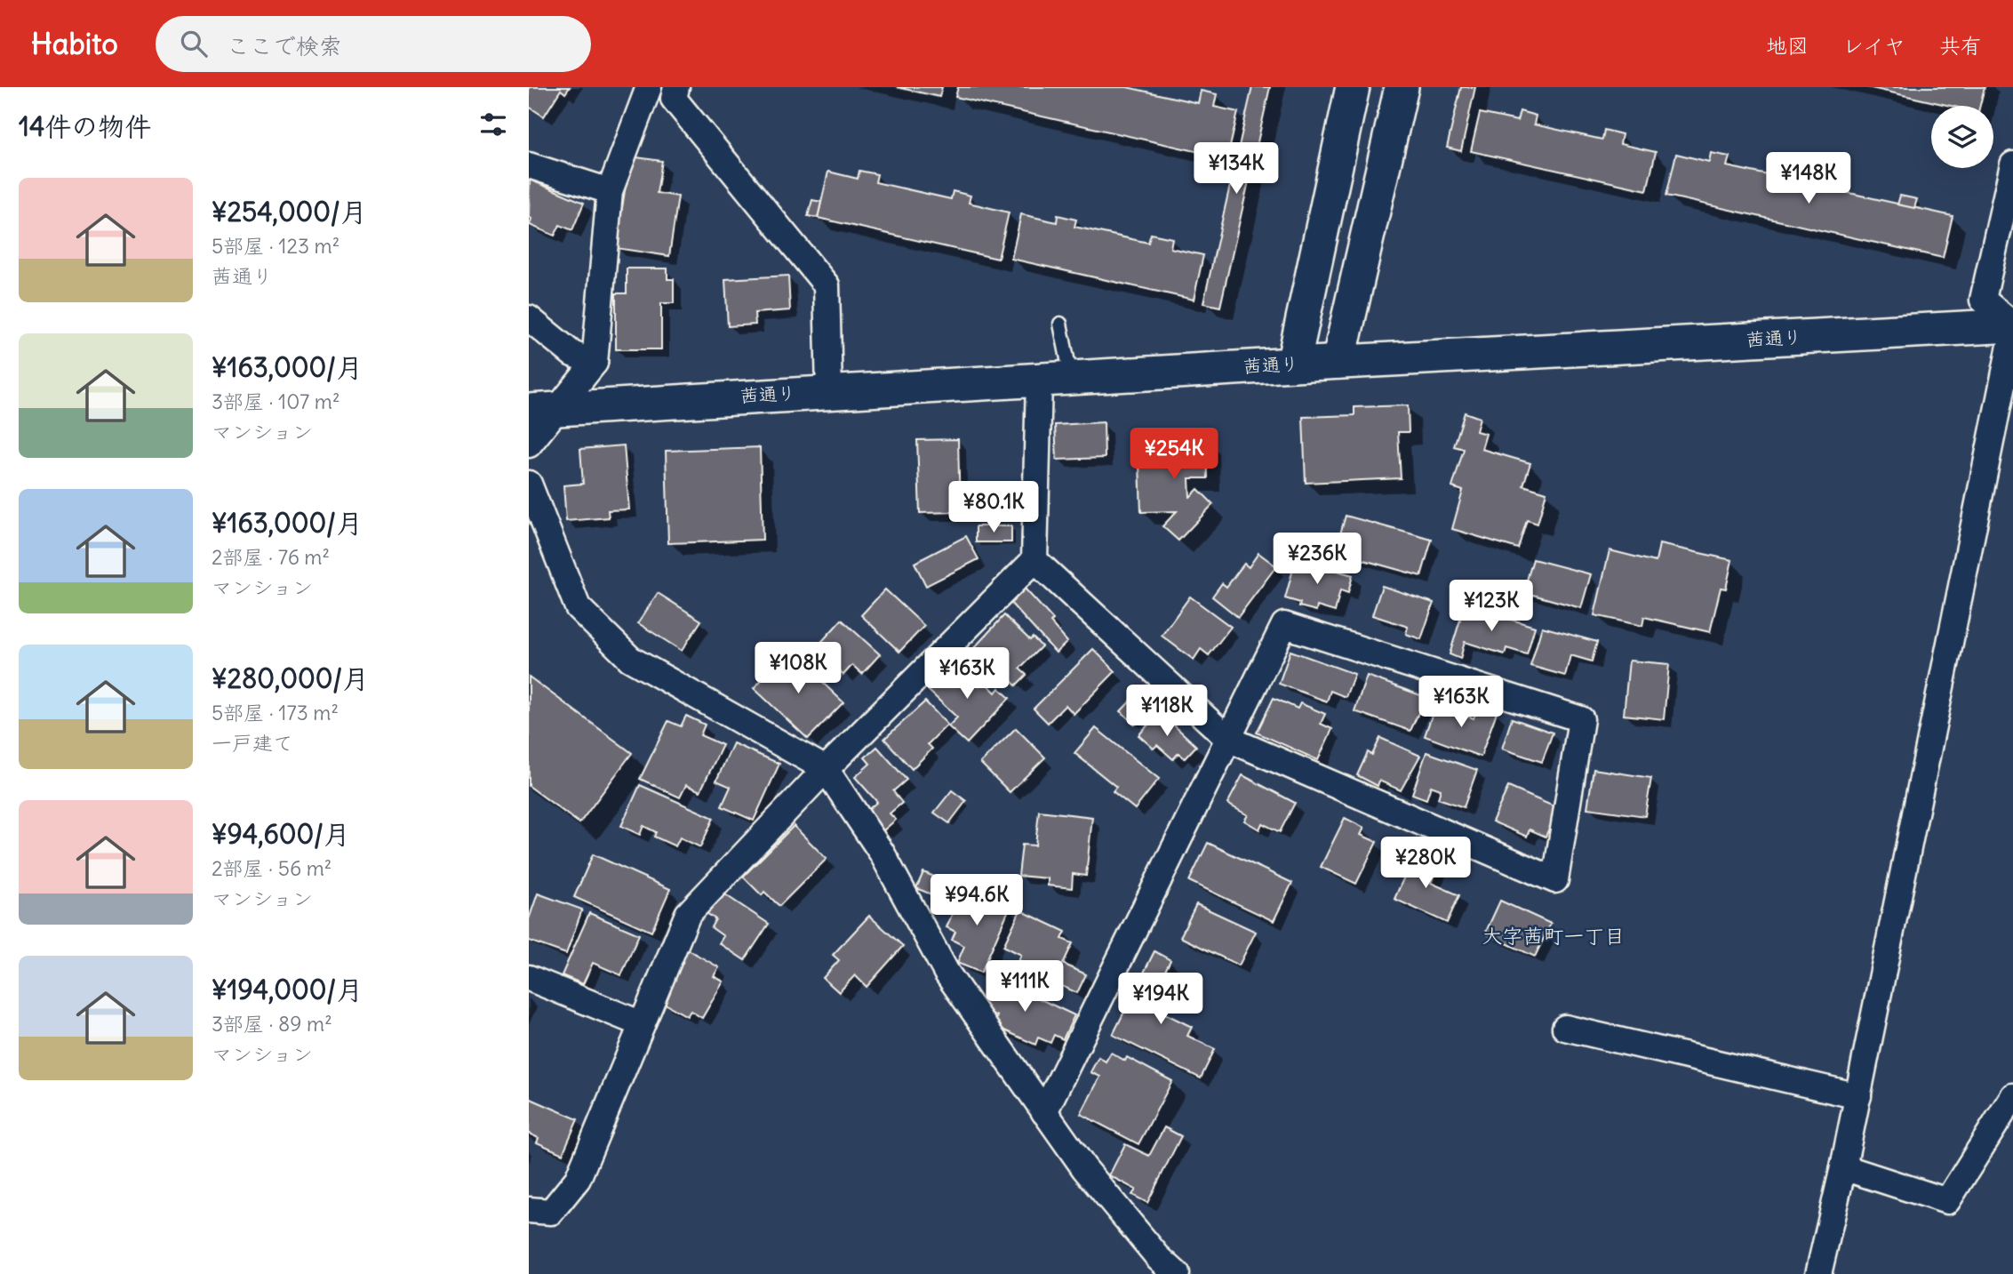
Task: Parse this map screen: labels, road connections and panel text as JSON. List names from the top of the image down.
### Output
{
  "streets": {
    "street": ["茜通り"]
  },
  "districts": ["大字茜町一丁目"],
  "page": {
    "header": "Habito",
    "search": "ここで検索",
    "nav": ["地図", "レイヤ", "共有"],
    "heading": "14件の物件",
    "price": [
      "¥134K",
      "¥148K",
      "¥254K",
      "¥80.1K",
      "¥236K",
      "¥123K",
      "¥108K",
      "¥163K",
      "¥163K",
      "¥118K",
      "¥280K",
      "¥94.6K",
      "¥111K",
      "¥194K"
    ],
    "list": [
      {
        "name": "¥254,000/月",
        "note": "5部屋 · 123 m² · 茜通り"
      },
      {
        "name": "¥163,000/月",
        "note": "3部屋 · 107 m² · マンション"
      },
      {
        "name": "¥163,000/月",
        "note": "2部屋 · 76 m² · マンション"
      },
      {
        "name": "¥280,000/月",
        "note": "5部屋 · 173 m² · 一戸建て"
      },
      {
        "name": "¥94,600/月",
        "note": "2部屋 · 56 m² · マンション"
      },
      {
        "name": "¥194,000/月",
        "note": "3部屋 · 89 m² · マンション"
      }
    ]
  }
}
